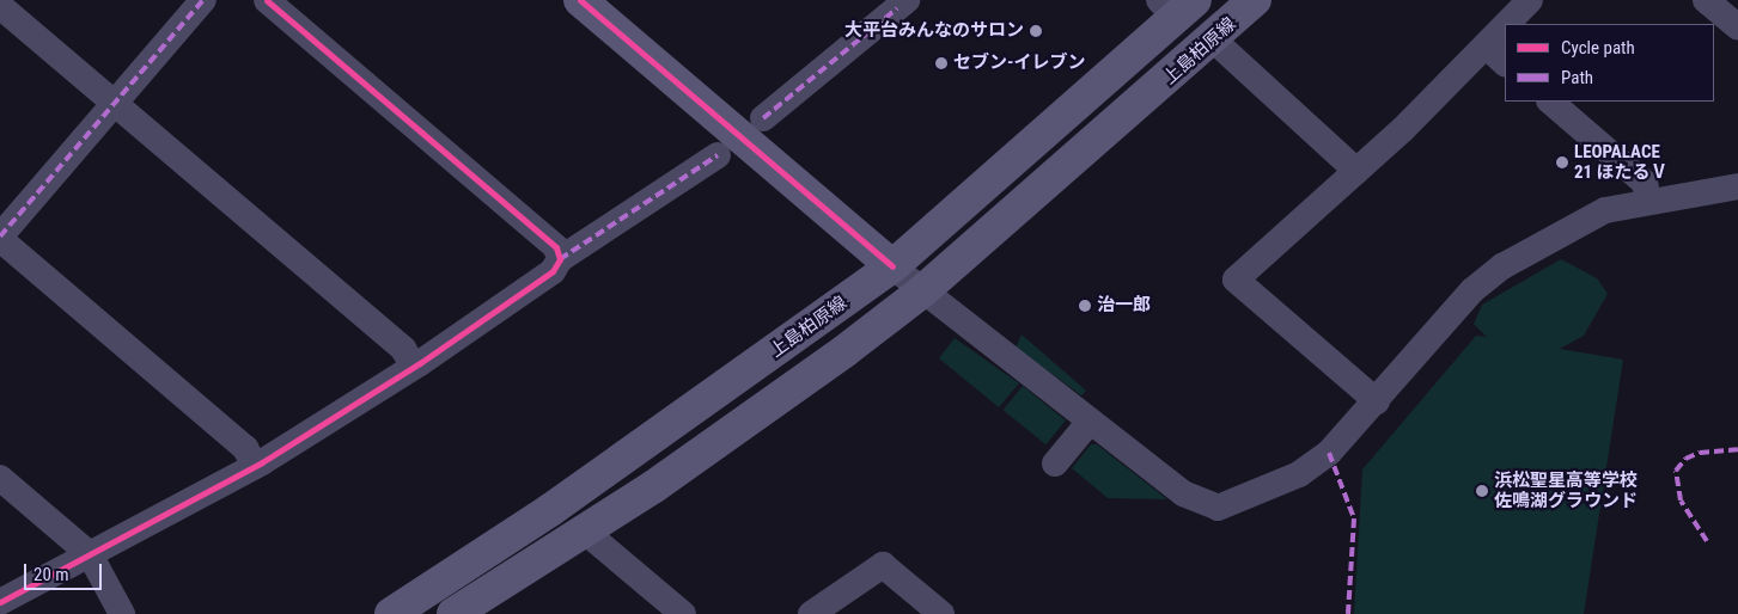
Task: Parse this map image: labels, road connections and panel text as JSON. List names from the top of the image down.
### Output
{
  "streets": {
    "street": ["上島柏原線"]
  },
  "places": [
    "大平台みんなのサロン",
    "セブン-イレブン",
    "LEOPALACE 21 ほたるⅤ",
    "治一郎",
    "浜松聖星高等学校 佐鳴湖グラウンド"
  ],
  "legend": ["Cycle path", "Path"],
  "scale_bar": "20 m"
}
